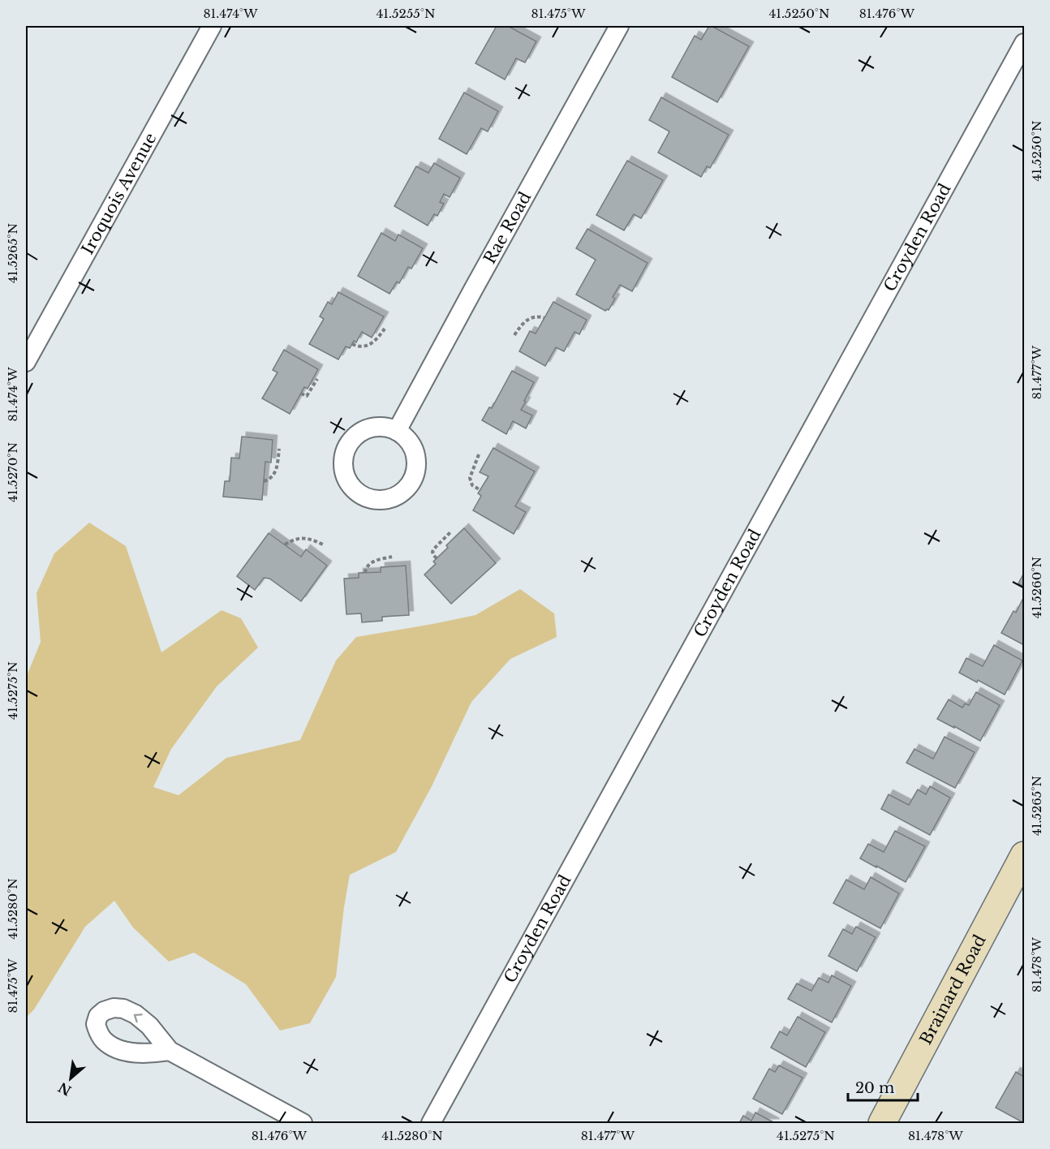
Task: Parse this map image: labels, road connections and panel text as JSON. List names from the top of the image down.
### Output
{
  "streets": {
    "street": [
      "Iroquois Avenue",
      "Rae Road",
      "Croyden Road",
      "Brainard Road"
    ]
  },
  "scale_bar": "20 m",
  "north": "bottom left",
  "coordinates": [
    "81.474°W",
    "41.5255°N",
    "81.475°W",
    "41.5250°N",
    "81.476°W",
    "41.5265°N",
    "81.477°W",
    "41.5270°N",
    "41.5260°N",
    "41.5275°N",
    "41.5280°N",
    "81.478°W"
  ]
}
